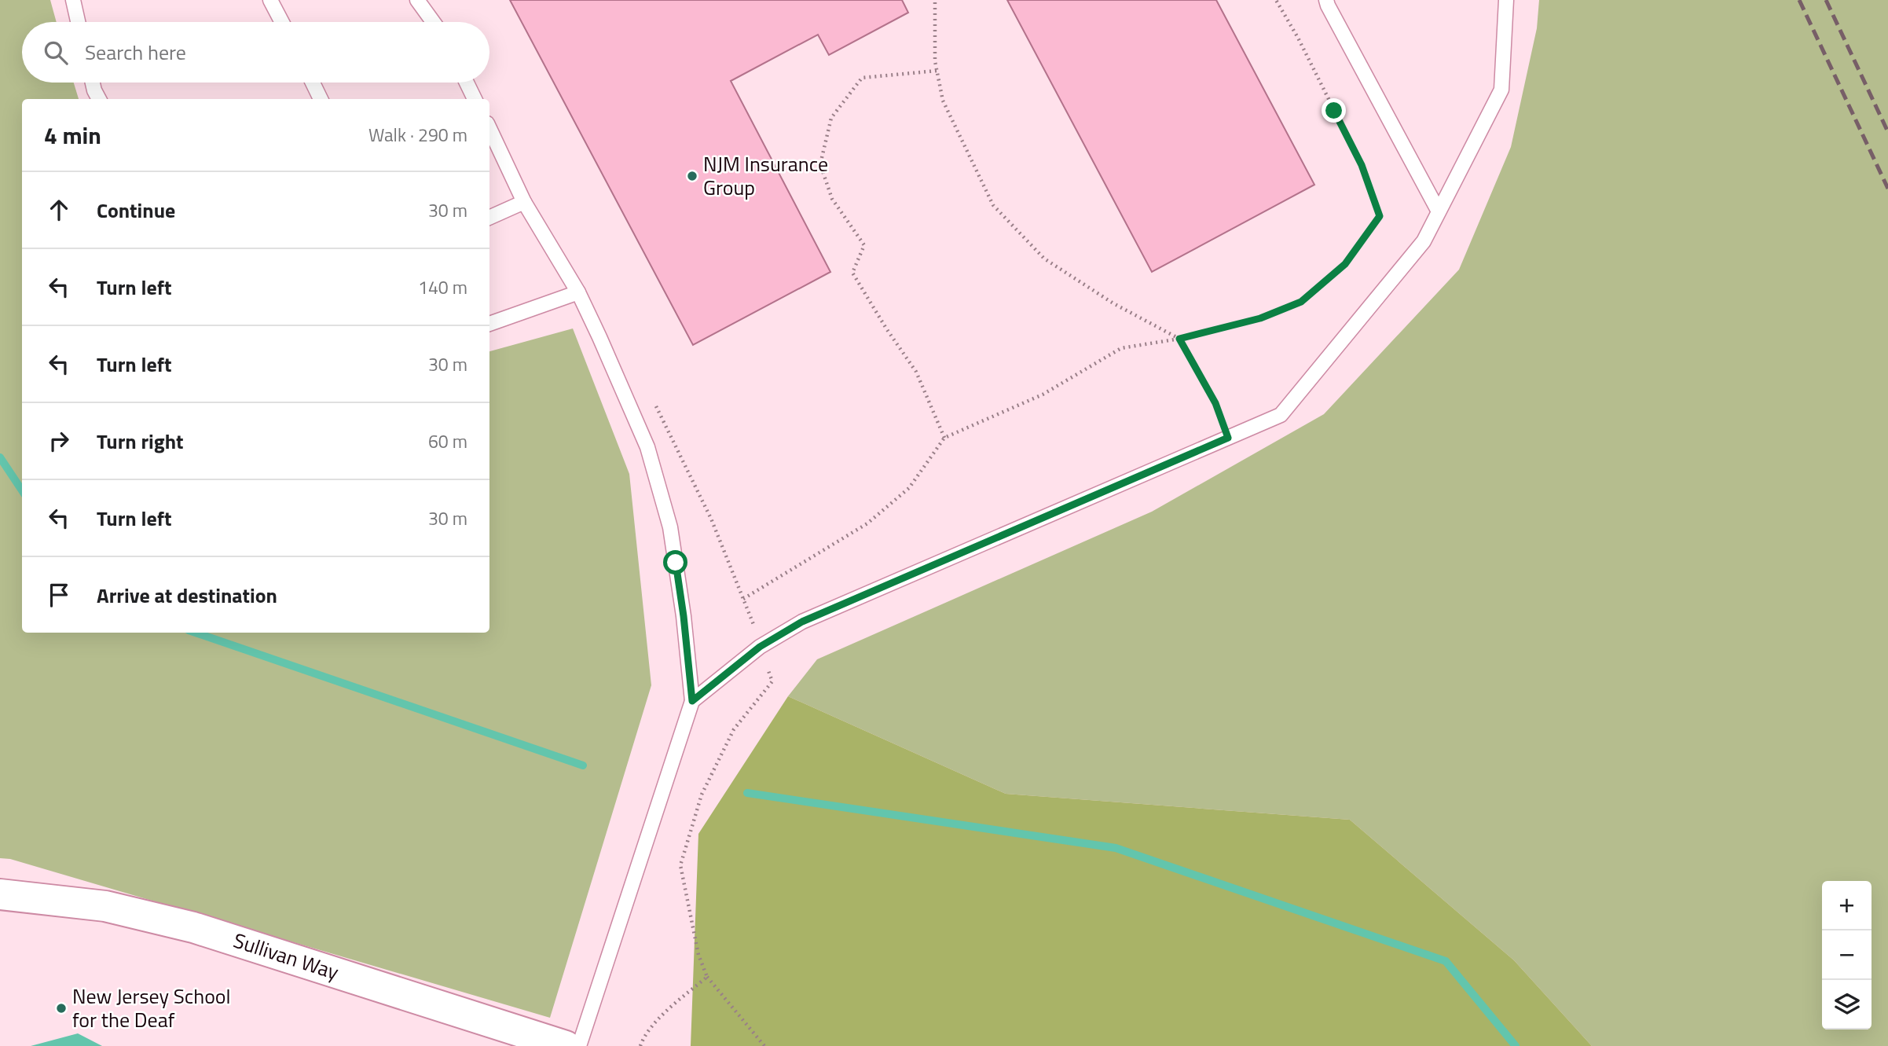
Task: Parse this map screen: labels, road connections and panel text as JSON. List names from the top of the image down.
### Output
{
  "streets": {
    "main road": ["Sullivan Way"]
  },
  "places": ["NJM Insurance Group", "New Jersey School for the Deaf"],
  "page": {
    "search": "Search here",
    "heading": ["4 min", "Walk · 290 m"],
    "list": [
      ["Continue", "30 m"],
      ["Turn left", "140 m"],
      ["Turn left", "30 m"],
      ["Turn right", "60 m"],
      ["Turn left", "30 m"],
      "Arrive at destination"
    ],
    "map_buttons": ["+", "−"]
  }
}
